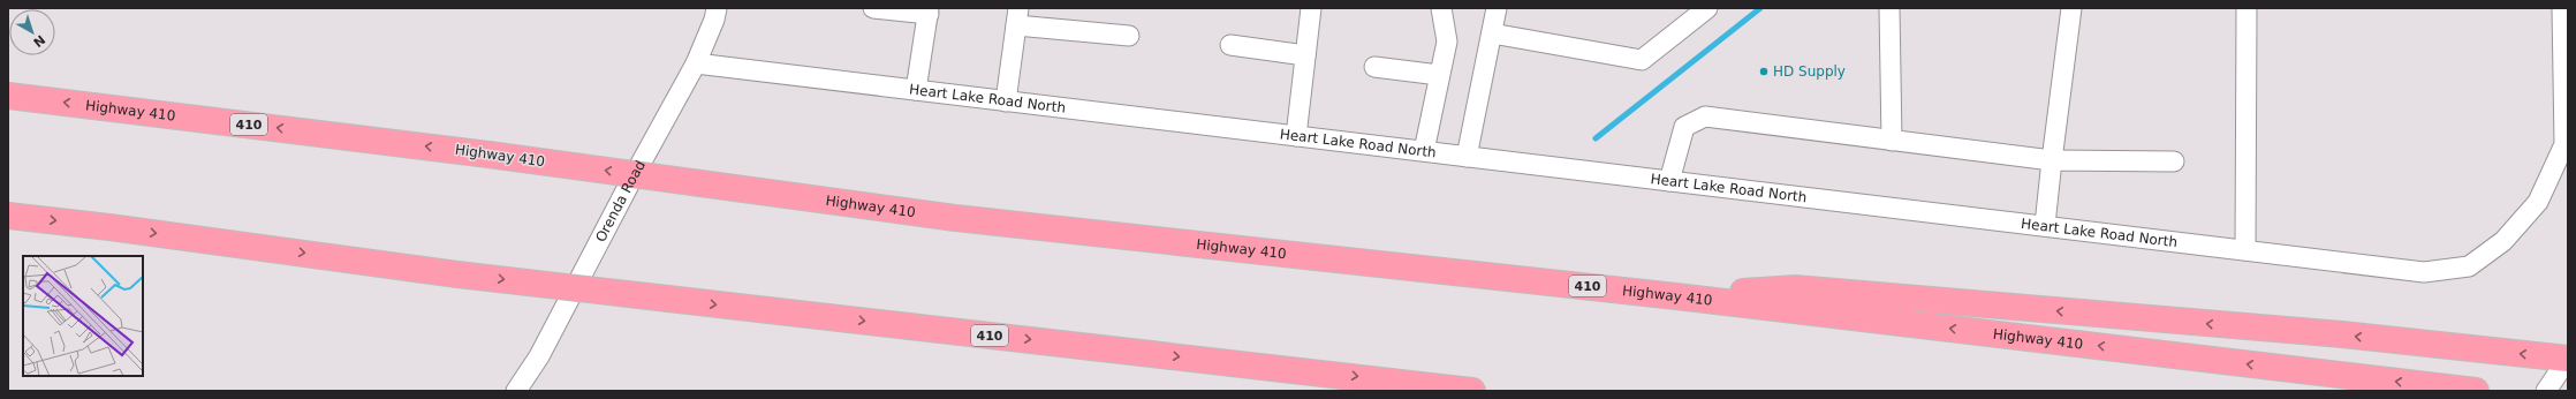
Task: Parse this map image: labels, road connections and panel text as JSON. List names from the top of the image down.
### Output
{
  "streets": {
    "highway": ["Highway 410", "410"],
    "street": ["Heart Lake Road North", "Orenda Road"]
  },
  "crossings": [
    ["Heart Lake Road North", "Orenda Road"]
  ],
  "places": ["HD Supply"],
  "north": "bottom right"
}
